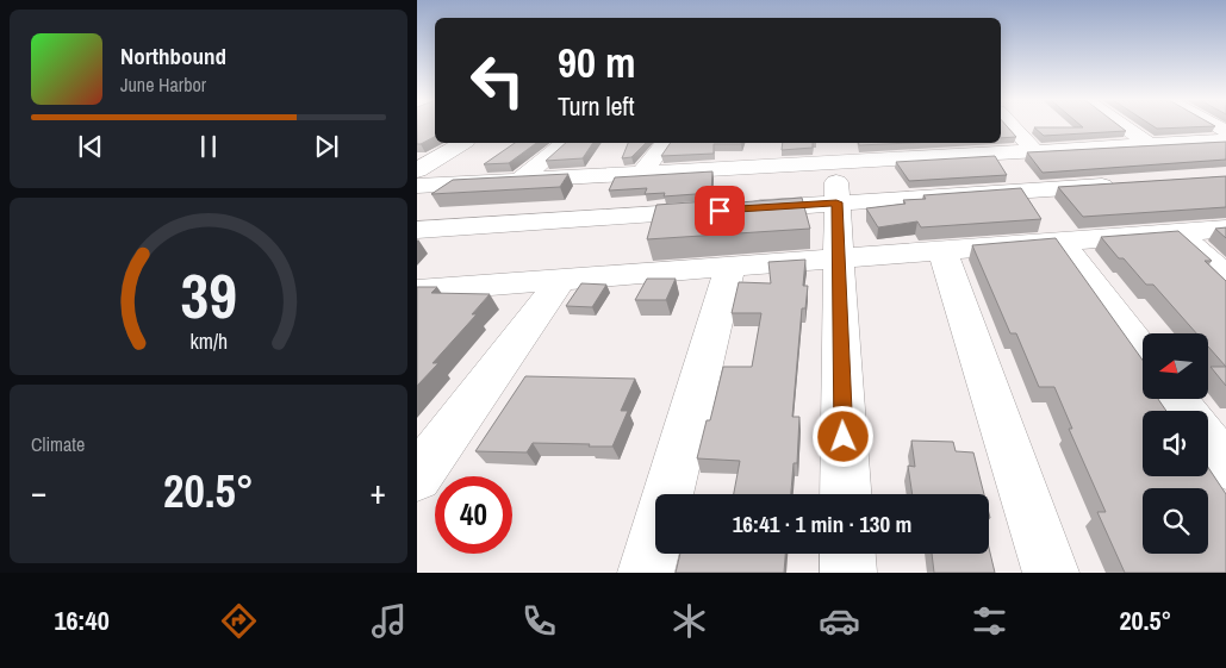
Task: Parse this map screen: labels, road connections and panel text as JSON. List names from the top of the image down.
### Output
{
  "north": "left",
  "page": {
    "turn": ["90 m", "Turn left"],
    "song": ["Northbound", "June Harbor"],
    "tile": "Climate",
    "heat": ["−", "20.5°", "+"],
    "limit": "40",
    "trip": "16:41 · 1 min · 130 m",
    "tabs": ["16:40", "20.5°"],
    "gauge": ["39", "km/h"]
  }
}
